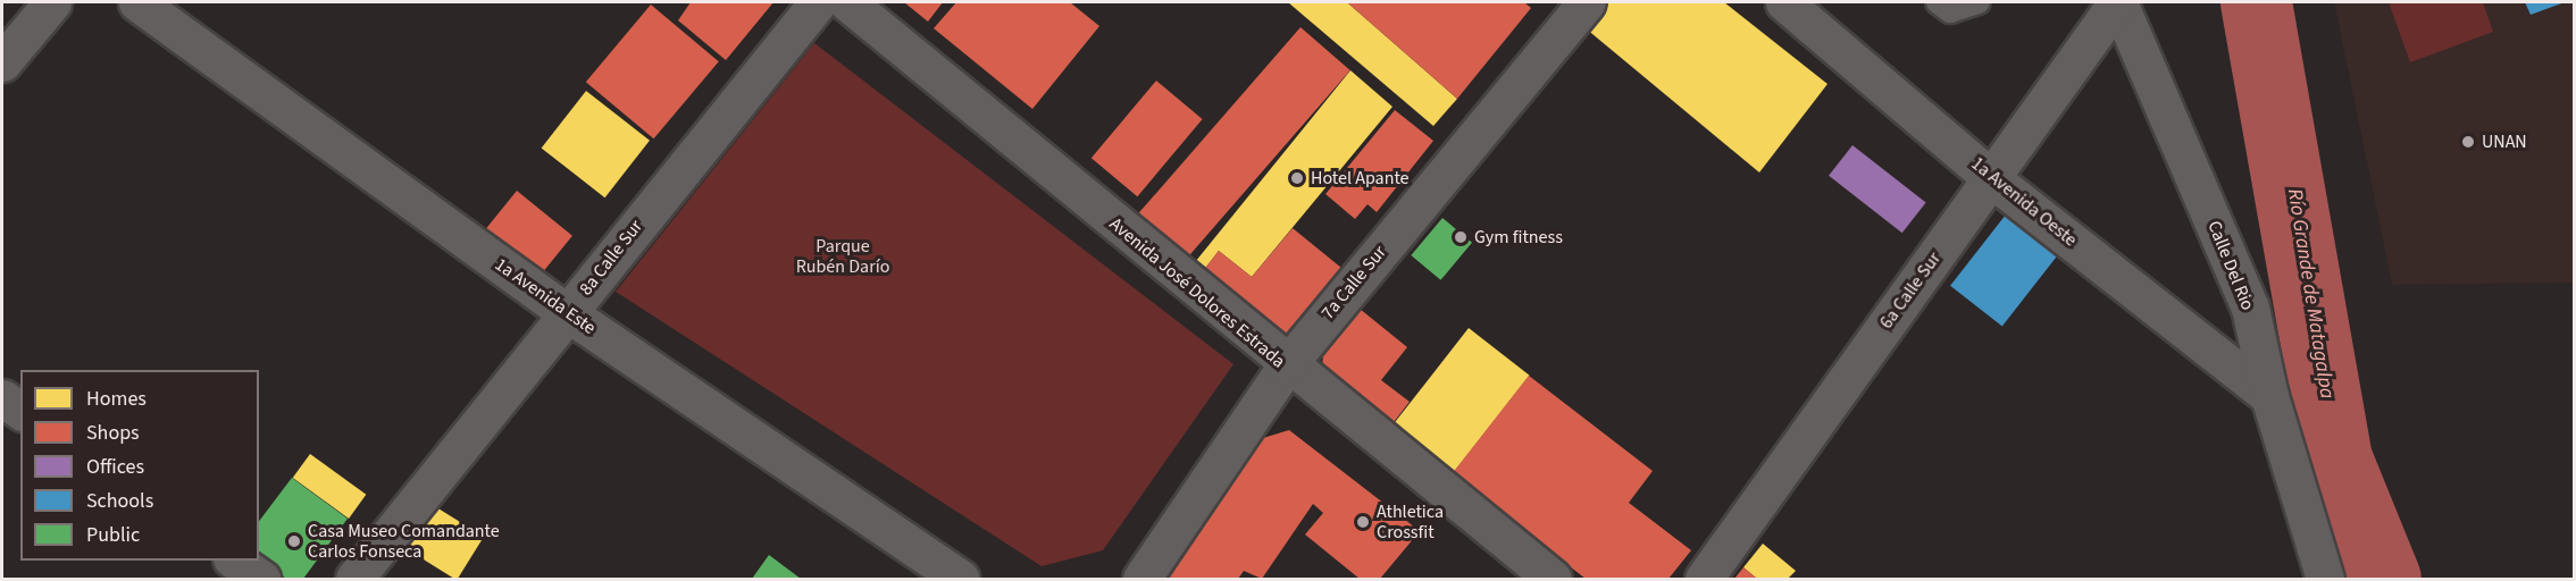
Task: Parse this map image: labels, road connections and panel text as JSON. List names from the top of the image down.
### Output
{
  "streets": {
    "street": [
      "1a Avenida Oeste",
      "8a Calle Sur",
      "Calle Del Rio",
      "7a Calle Sur",
      "6a Calle Sur",
      "Avenida José Dolores Estrada",
      "1a Avenida Este"
    ]
  },
  "crossings": [
    ["1a Avenida Oeste", "Calle Del Rio"],
    ["1a Avenida Oeste", "6a Calle Sur"],
    ["8a Calle Sur", "1a Avenida Este"],
    ["Calle Del Rio", "6a Calle Sur"],
    ["7a Calle Sur", "Avenida José Dolores Estrada"]
  ],
  "water": ["Río Grande de Matagalpa"],
  "parks": ["Parque Rubén Darío"],
  "places": [
    "UNAN",
    "Hotel Apante",
    "Gym fitness",
    "Athletica Crossfit",
    "Casa Museo Comandante Carlos Fonseca"
  ],
  "legend": [
    "Homes",
    "Shops",
    "Offices",
    "Schools",
    "Public"
  ]
}
